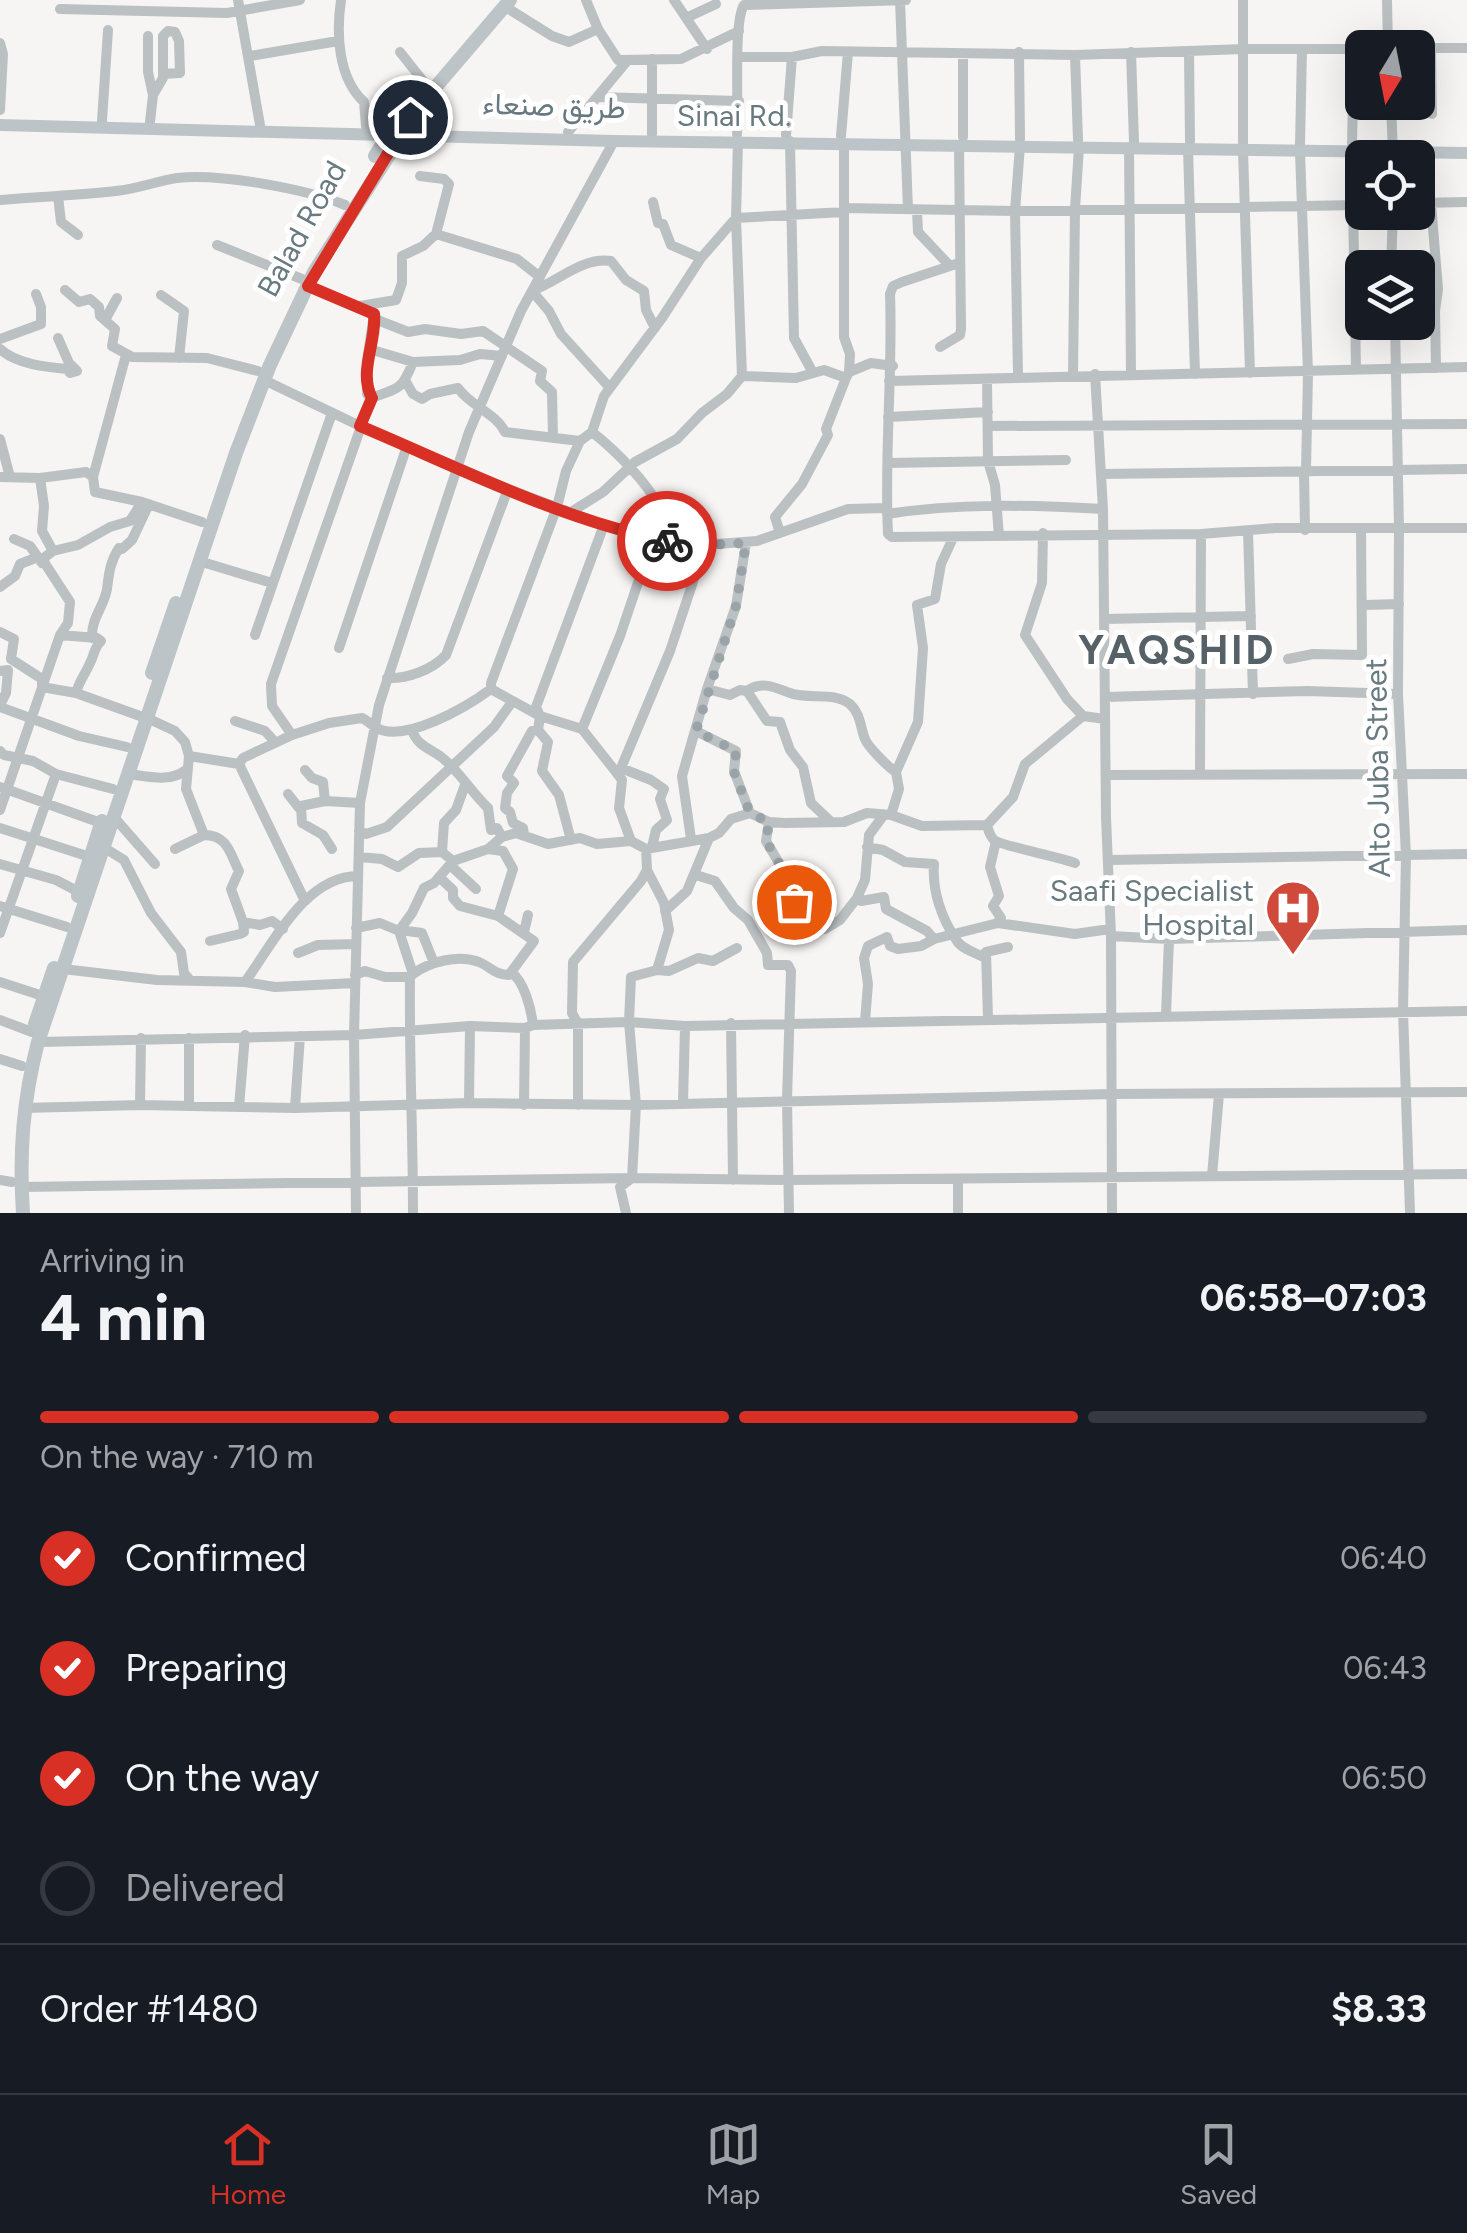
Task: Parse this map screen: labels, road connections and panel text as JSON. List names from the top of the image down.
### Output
{
  "streets": {
    "highway": ["Balad Road"],
    "main road": ["طريق صنعاء", "Sinai Rd."],
    "street": ["Alto Juba Street"]
  },
  "crossings": [
    ["طريق صنعاء", "Sinai Rd."],
    ["طريق صنعاء", "Balad Road"],
    ["Sinai Rd.", "Balad Road"]
  ],
  "districts": ["YAQSHID"],
  "places": {
    "hospital": ["Saafi Specialist Hospital"]
  },
  "north": "bottom",
  "page": {
    "heading": ["4 min", "Arriving in", "06:58–07:03"],
    "panel": ["Order #1480", "$8.33"],
    "bar": "On the way · 710 m",
    "list": [
      ["Confirmed", "06:40"],
      ["Preparing", "06:43"],
      ["On the way", "06:50"],
      "Delivered"
    ],
    "tabs": ["Home", "Map", "Saved"]
  }
}
